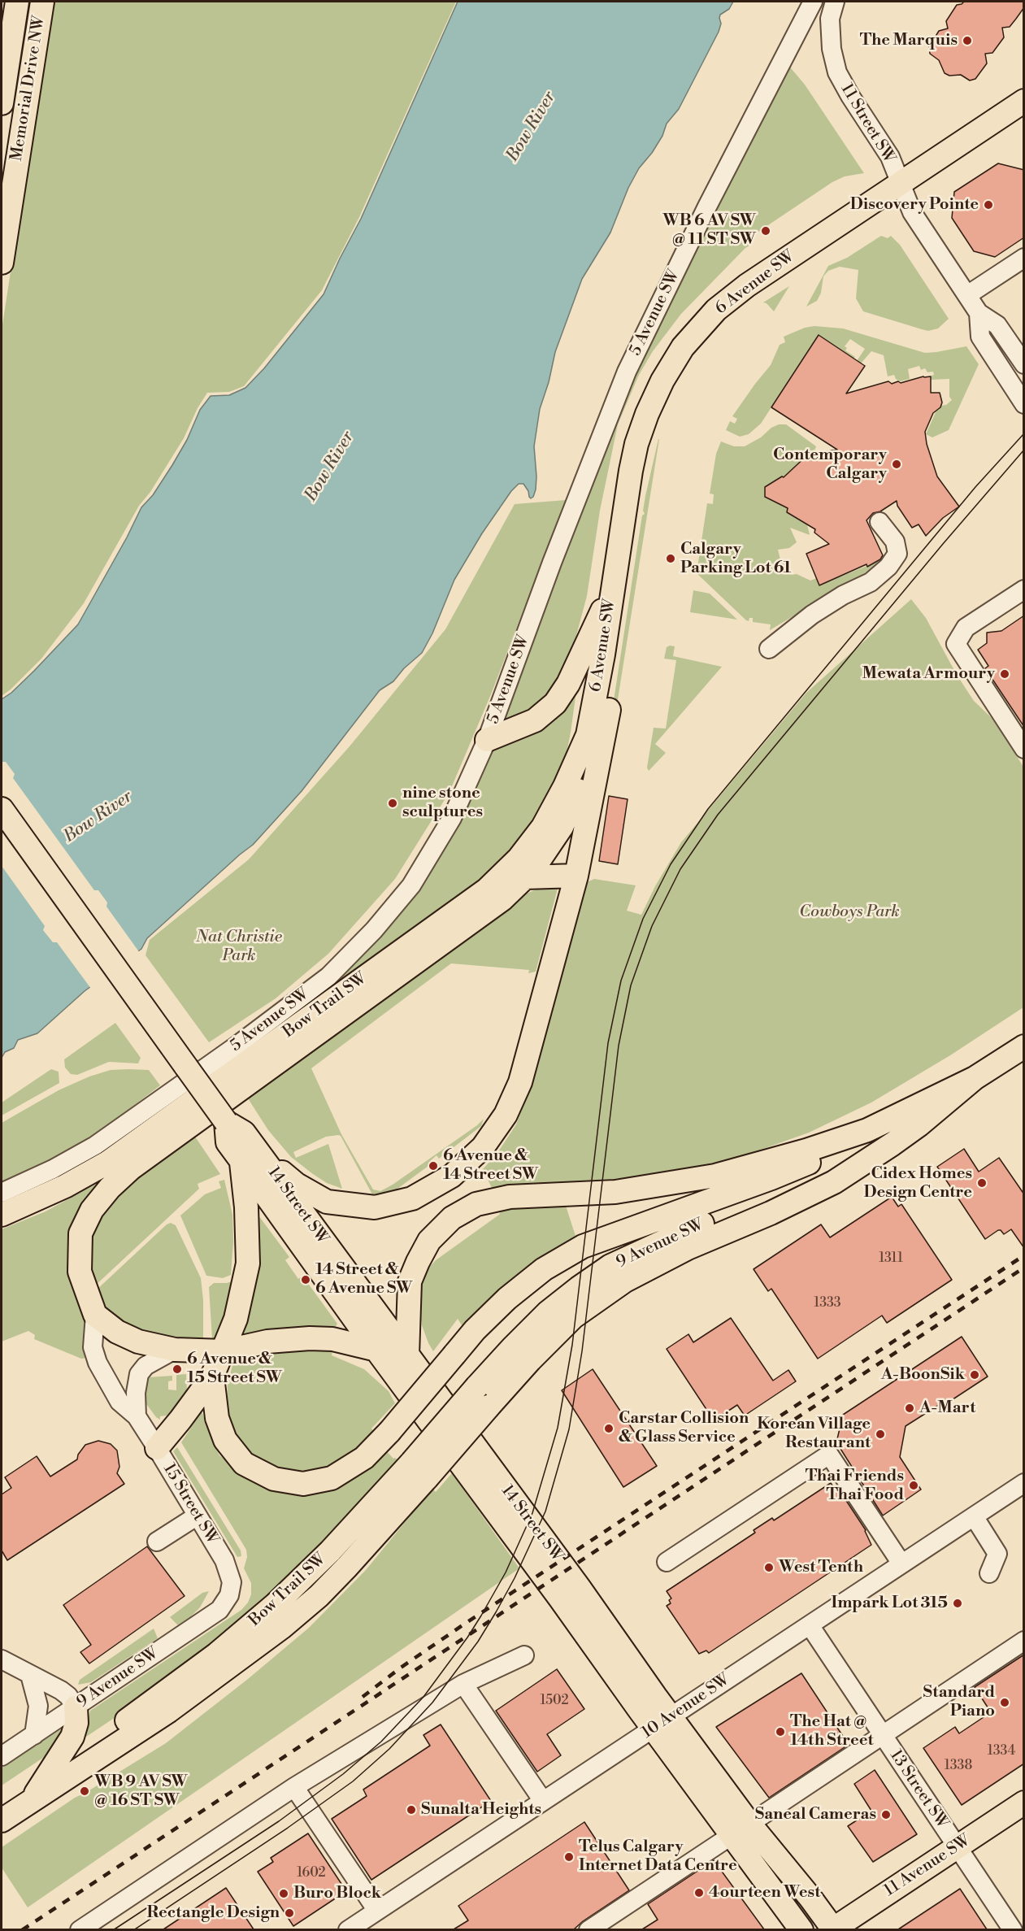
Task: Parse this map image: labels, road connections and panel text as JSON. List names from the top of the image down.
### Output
{
  "streets": {
    "main road": [
      "Memorial Drive NW",
      "6 Avenue SW",
      "Bow Trail SW",
      "14 Street SW",
      "9 Avenue SW",
      "11 Avenue SW"
    ],
    "street": [
      "11 Street SW",
      "5 Avenue SW",
      "15 Street SW",
      "10 Avenue SW",
      "13 Street SW"
    ]
  },
  "crossings": [
    ["11 Street SW", "6 Avenue SW"],
    ["6 Avenue SW", "Bow Trail SW"],
    ["Bow Trail SW", "9 Avenue SW"],
    ["14 Street SW", "10 Avenue SW"],
    ["14 Street SW", "11 Avenue SW"],
    ["9 Avenue SW", "15 Street SW"],
    ["10 Avenue SW", "13 Street SW"],
    ["13 Street SW", "11 Avenue SW"]
  ],
  "water": ["Bow River"],
  "parks": ["Cowboys Park", "Nat Christie Park"],
  "places": [
    "The Marquis",
    "Discovery Pointe",
    "WB 6 AV SW @ 11 ST SW",
    "Contemporary Calgary",
    "Calgary Parking Lot 61",
    "Mewata Armoury",
    "nine stone sculptures",
    "6 Avenue & 14 Street SW",
    "Cidex Homes Design Centre",
    "14 Street & 6 Avenue SW",
    "6 Avenue & 15 Street SW",
    "A-BoonSik",
    "A-Mart",
    "Carstar Collision & Glass Service",
    "Korean Village Restaurant",
    "Thai Friends Thai Food",
    "West Tenth",
    "Impark Lot 315",
    "Standard Piano",
    "The Hat @ 14th Street",
    "WB 9 AV SW @ 16 ST SW",
    "Sunalta Heights",
    "Saneal Cameras",
    "Telus Calgary Internet Data Centre",
    "4ourteen West",
    "Buro Block",
    "Rectangle Design"
  ],
  "house_numbers": [
    "1311",
    "1333",
    "1502",
    "1334",
    "1338",
    "1602"
  ]
}
